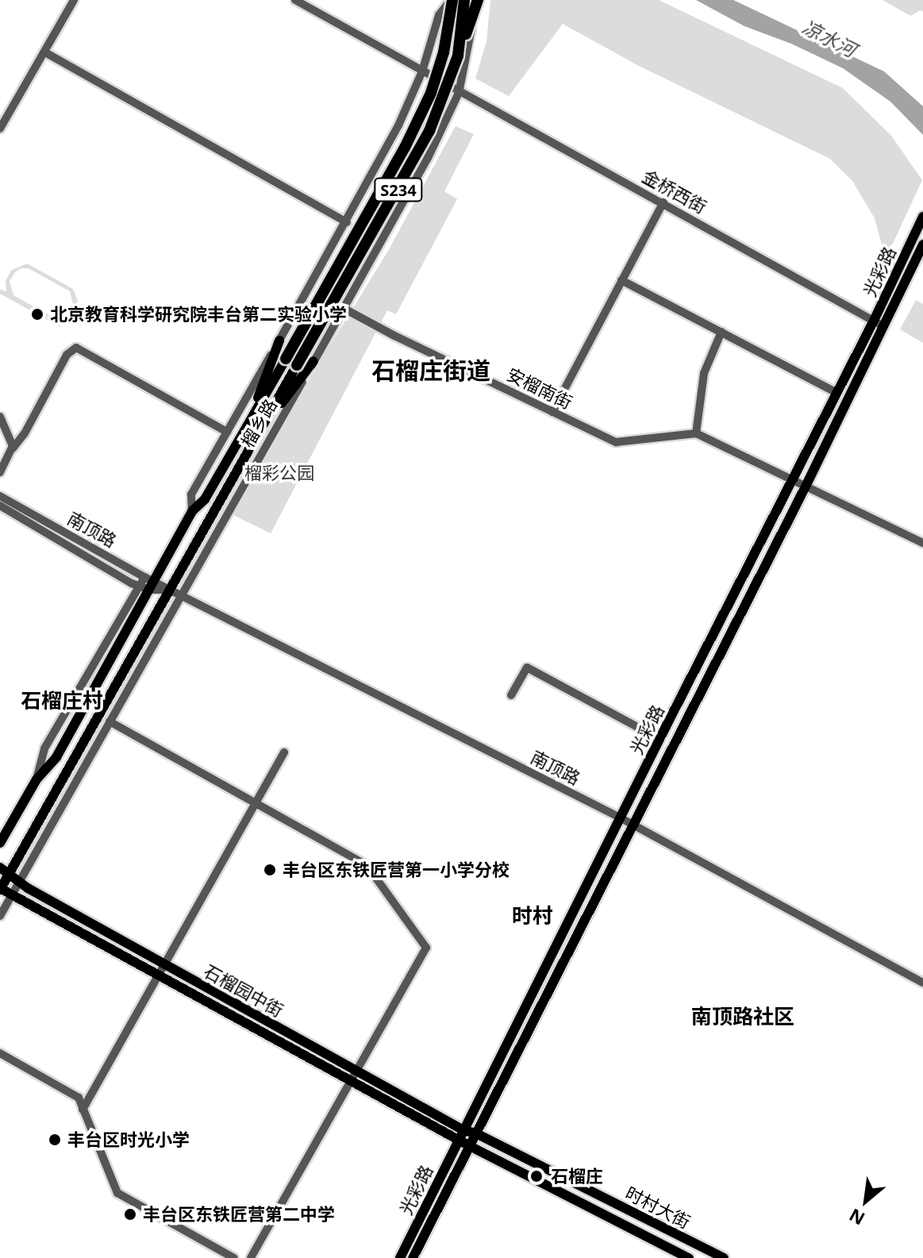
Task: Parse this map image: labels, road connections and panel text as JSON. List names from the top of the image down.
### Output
{
  "streets": {
    "highway": ["S234", "榴乡路"],
    "main road": ["光彩路", "石榴园中街", "时村大街"],
    "street": ["金桥西街", "安榴南街", "南顶路"]
  },
  "crossings": [
    ["金桥西街", "光彩路"],
    ["金桥西街", "榴乡路"],
    ["光彩路", "南顶路"],
    ["光彩路", "石榴园中街"],
    ["光彩路", "时村大街"],
    ["安榴南街", "榴乡路"],
    ["榴乡路", "南顶路"],
    ["榴乡路", "石榴园中街"],
    ["石榴园中街", "时村大街"]
  ],
  "districts": [
    "石榴庄街道",
    "石榴庄村",
    "时村",
    "南顶路社区"
  ],
  "water": ["凉水河"],
  "parks": ["榴彩公园"],
  "places": [
    "北京教育科学研究院丰台第二实验小学",
    "丰台区东铁匠营第一小学分校",
    "丰台区时光小学",
    "石榴庄",
    "丰台区东铁匠营第二中学"
  ],
  "north": "bottom left"
}
